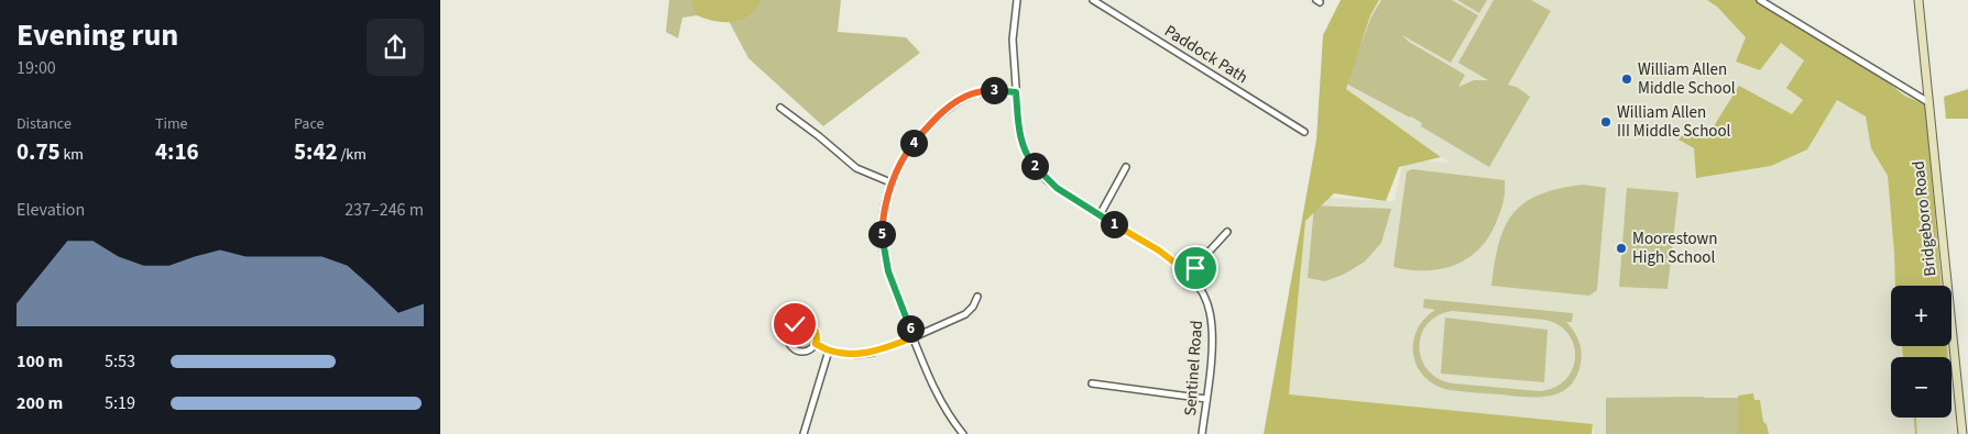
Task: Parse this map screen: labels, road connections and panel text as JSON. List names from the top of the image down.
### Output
{
  "streets": {
    "main road": ["Bridgeboro Road"],
    "street": ["Paddock Path", "Sentinel Road"]
  },
  "places": ["William Allen Middle School", "William Allen III Middle School", "Moorestown High School"],
  "page": {
    "heading": ["Evening run", "19:00"],
    "pins": [
      "3",
      "4",
      "2",
      "1",
      "5",
      "6"
    ],
    "stats": [
      ["Distance", "0.75 km"],
      ["Time", "4:16"],
      ["Pace", "5:42 /km"]
    ],
    "chart": ["Elevation", "237–246 m"],
    "map_buttons": ["+", "−"],
    "list": [
      {
        "name": "100 m",
        "note": "5:53"
      },
      {
        "name": "200 m",
        "note": "5:19"
      }
    ]
  }
}
